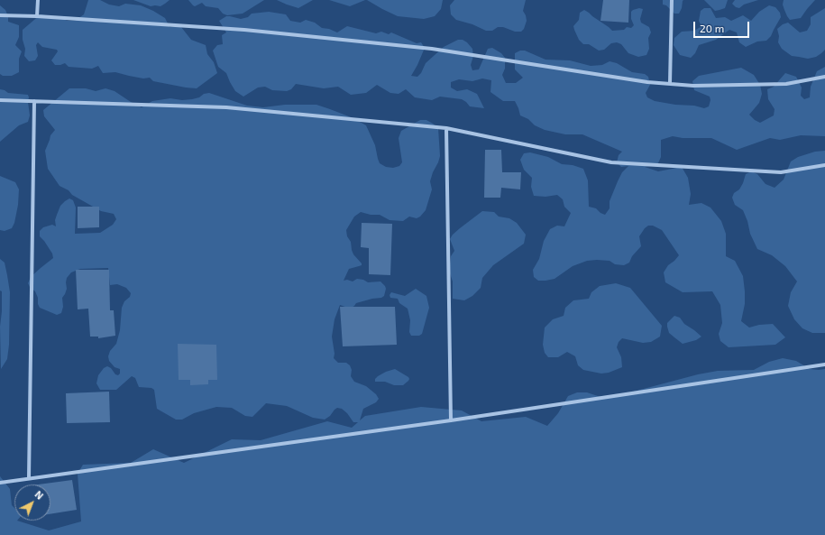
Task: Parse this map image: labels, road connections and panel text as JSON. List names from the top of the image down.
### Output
{
  "scale_bar": "20 m",
  "north": "top right"
}
